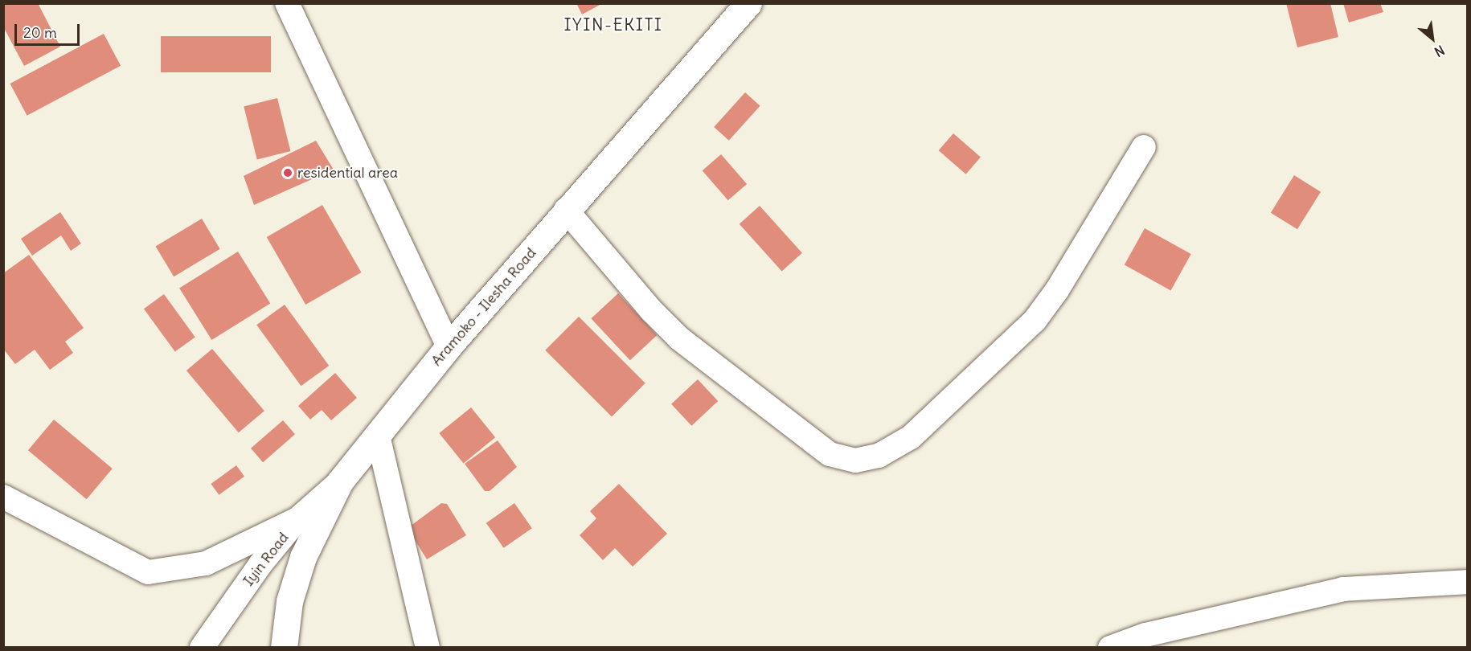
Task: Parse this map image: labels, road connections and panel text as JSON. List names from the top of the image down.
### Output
{
  "streets": {
    "main road": ["Aramoko - Ilesha Road"],
    "street": ["Iyin Road"]
  },
  "crossings": [
    ["Aramoko - Ilesha Road", "Iyin Road"]
  ],
  "districts": ["IYIN-EKITI"],
  "places": ["residential area"],
  "scale_bar": "20 m",
  "north": "bottom right"
}
